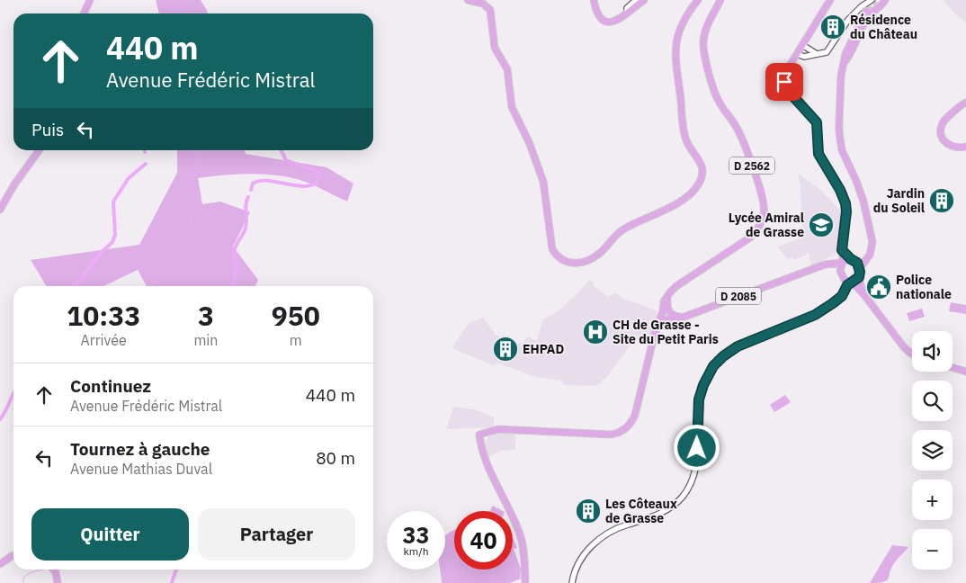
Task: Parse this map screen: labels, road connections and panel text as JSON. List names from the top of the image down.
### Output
{
  "streets": {
    "main road": ["D 2562", "D 2085"]
  },
  "crossings": [
    ["D 2562", "D 2085"]
  ],
  "places": {
    "building": [
      "Résidence du Château",
      "Jardin du Soleil",
      "EHPAD",
      "Les Côteaux de Grasse"
    ],
    "school or university": ["Lycée Amiral de Grasse"],
    "public building": ["Police nationale"],
    "hospital": ["CH de Grasse - Site du Petit Paris"]
  },
  "page": {
    "turn": ["440 m", "Avenue Frédéric Mistral"],
    "then": "Puis",
    "eta": [
      "10:33",
      "Arrivée",
      "3",
      "min",
      "950",
      "m"
    ],
    "map_buttons": ["+", "−"],
    "list": [
      {
        "name": "Continuez",
        "note": "Avenue Frédéric Mistral",
        "value": "440 m"
      },
      {
        "name": "Tournez à gauche",
        "note": "Avenue Mathias Duval",
        "value": "80 m"
      }
    ],
    "buttons": ["Quitter", "Partager"],
    "speed": "33 km/h",
    "limit": "40"
  }
}
